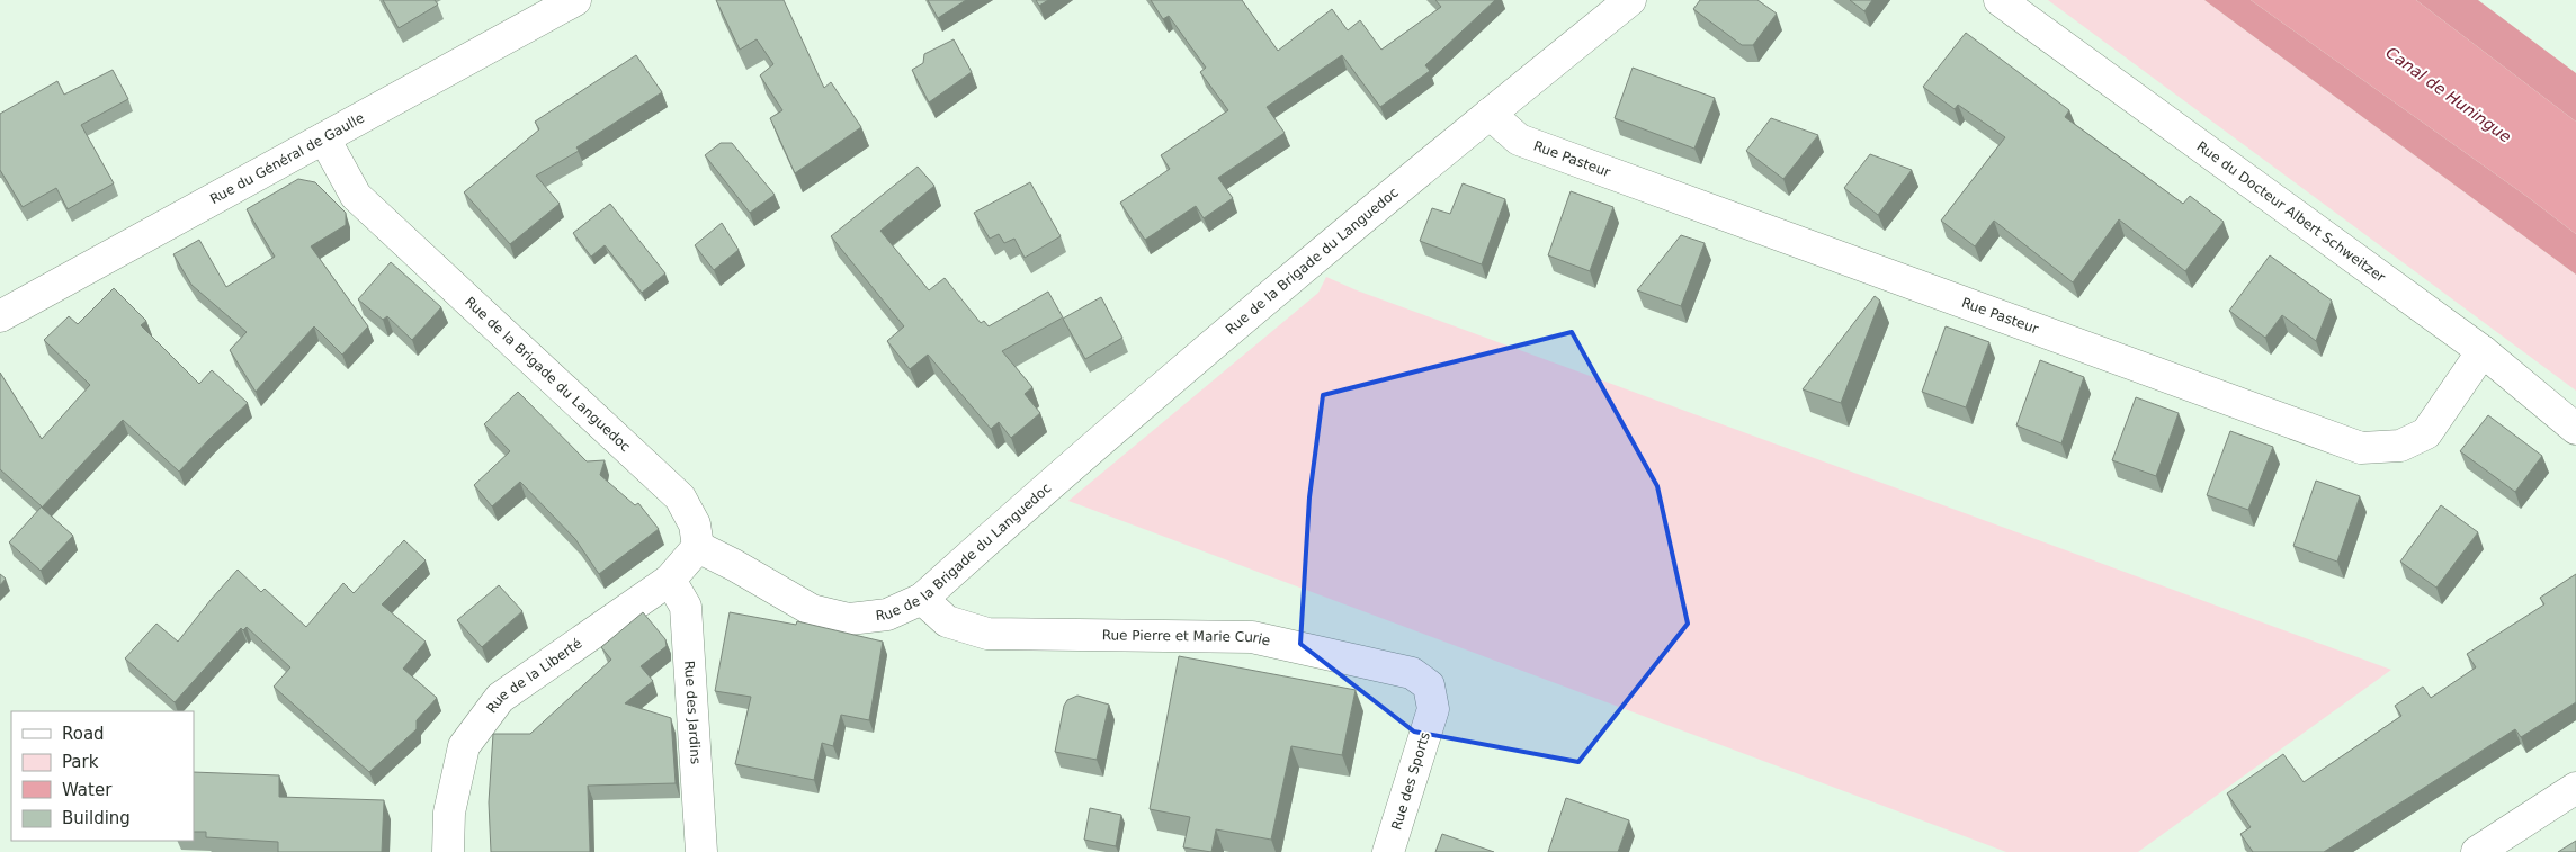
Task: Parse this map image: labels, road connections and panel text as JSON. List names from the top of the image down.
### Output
{
  "streets": {
    "street": [
      "Rue du Général de Gaulle",
      "Rue Pasteur",
      "Rue du Docteur Albert Schweitzer",
      "Rue de la Brigade du Languedoc",
      "Rue Pierre et Marie Curie",
      "Rue de la Liberté",
      "Rue des Jardins",
      "Rue des Sports"
    ]
  },
  "crossings": [
    ["Rue du Général de Gaulle", "Rue de la Brigade du Languedoc"],
    ["Rue Pasteur", "Rue du Docteur Albert Schweitzer"],
    ["Rue Pasteur", "Rue de la Brigade du Languedoc"],
    ["Rue de la Brigade du Languedoc", "Rue Pierre et Marie Curie"],
    ["Rue de la Brigade du Languedoc", "Rue de la Liberté"],
    ["Rue Pierre et Marie Curie", "Rue des Sports"],
    ["Rue de la Liberté", "Rue des Jardins"]
  ],
  "water": ["Canal de Huningue"],
  "legend": [
    "Road",
    "Park",
    "Water",
    "Building"
  ]
}
